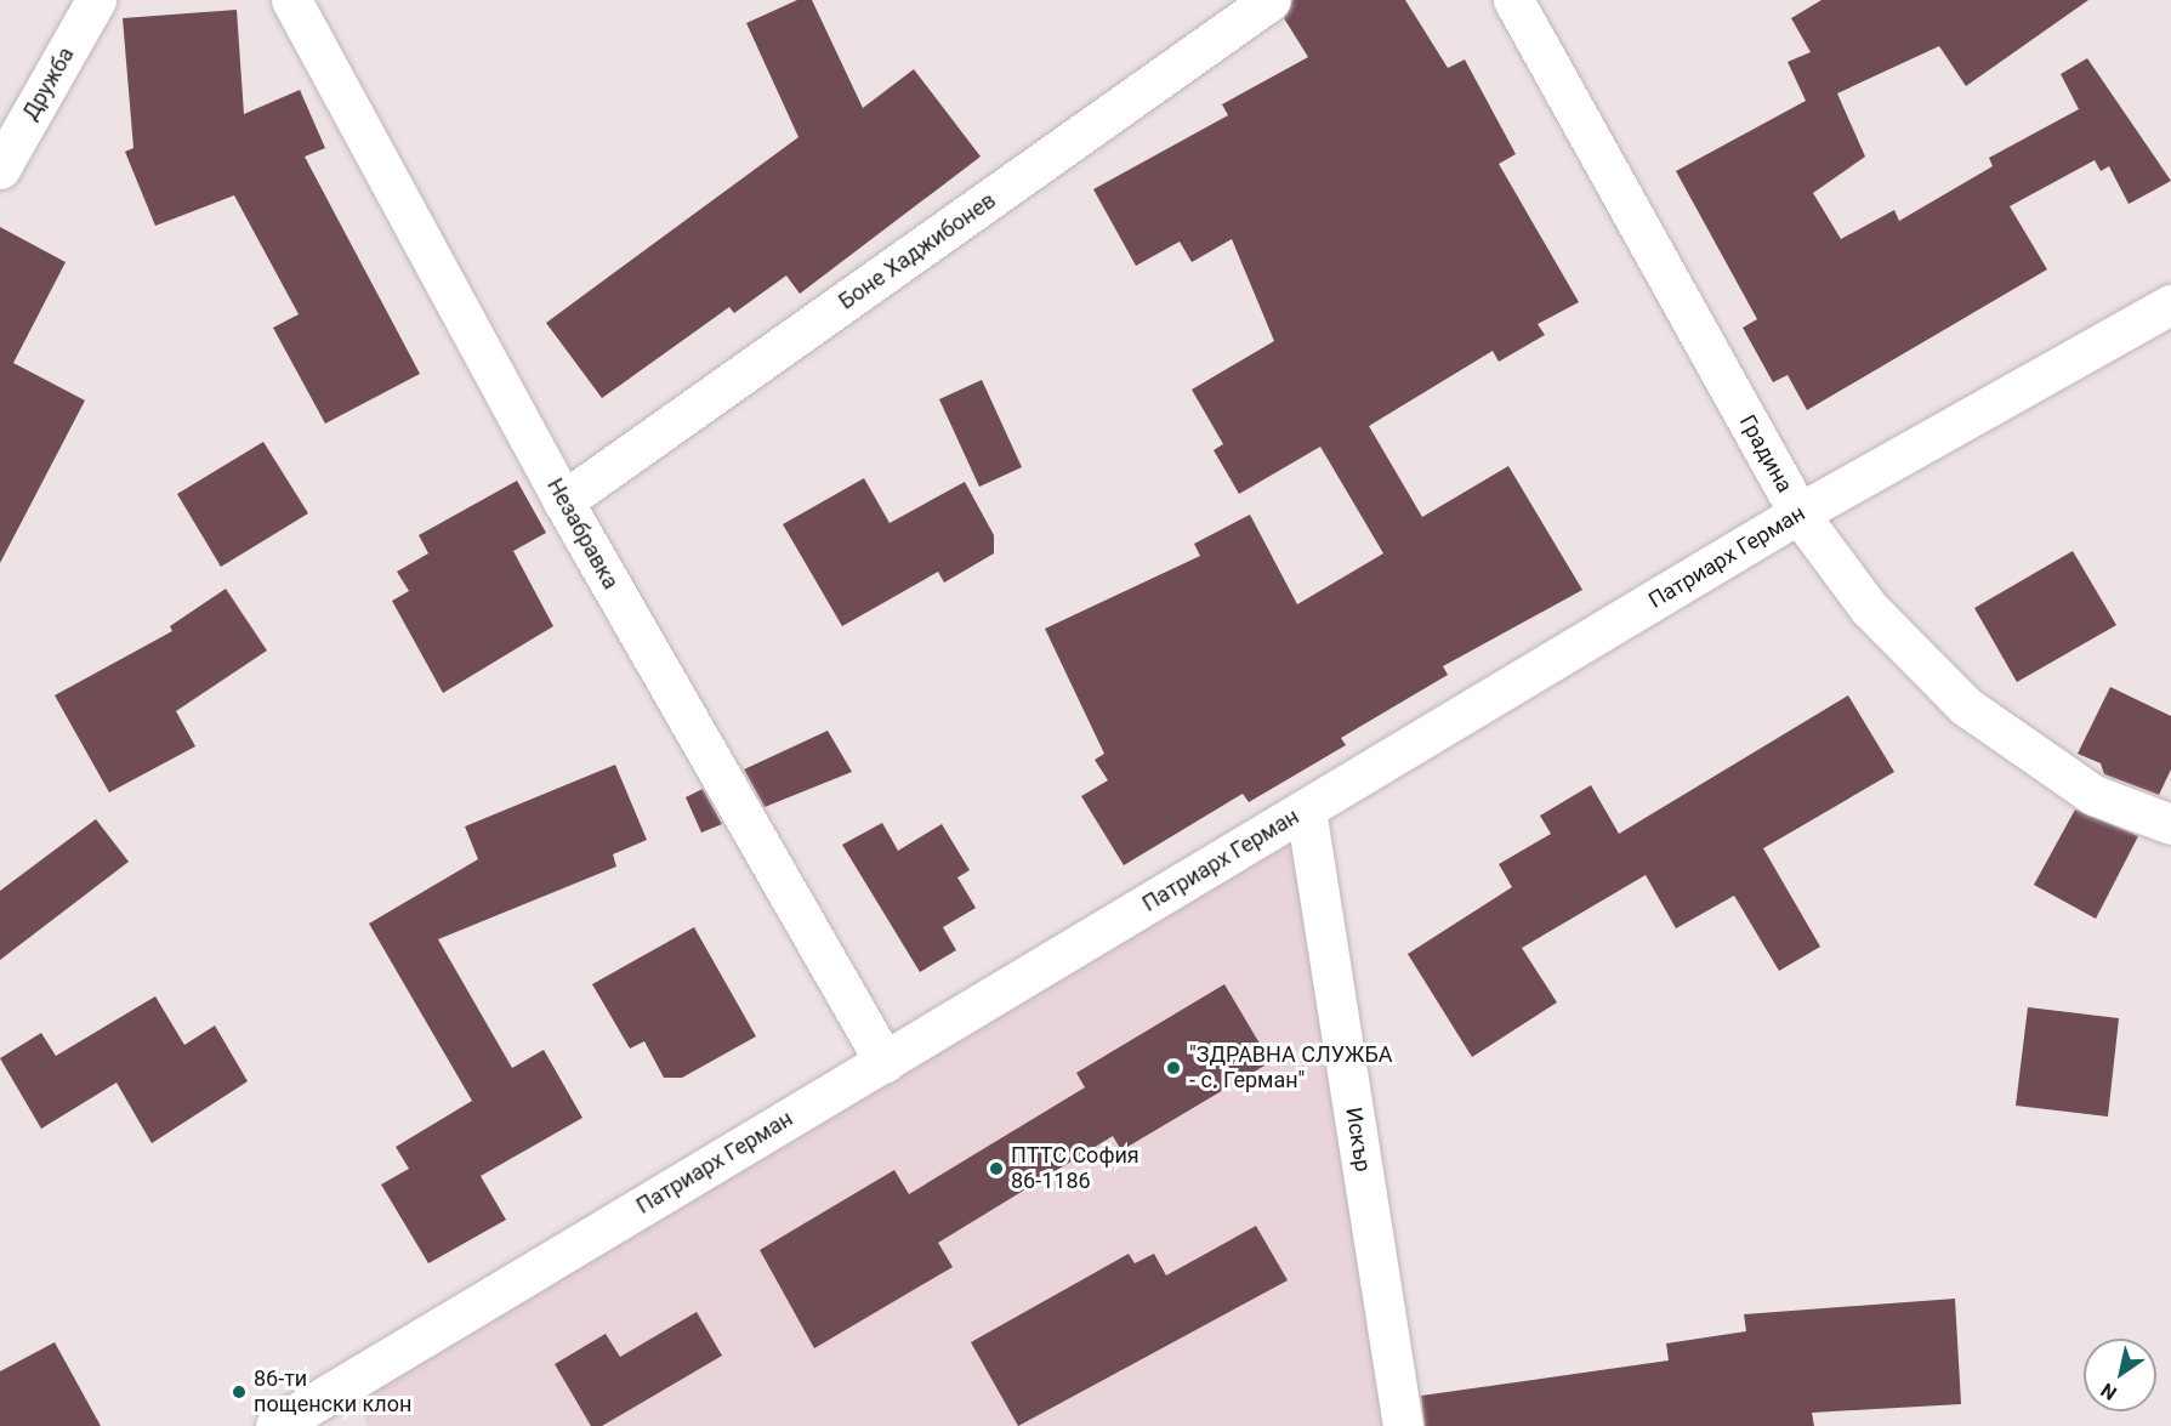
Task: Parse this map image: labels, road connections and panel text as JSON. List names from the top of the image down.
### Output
{
  "streets": {
    "street": [
      "Дружба",
      "Боне Хаджибонев",
      "Градина",
      "Незабравка",
      "Патриарх Герман",
      "Искър"
    ]
  },
  "crossings": [
    ["Боне Хаджибонев", "Незабравка"],
    ["Градина", "Патриарх Герман"],
    ["Незабравка", "Патриарх Герман"],
    ["Патриарх Герман", "Искър"]
  ],
  "places": ["\"ЗДРАВНА СЛУЖБА - с. Герман\"", "ПТТС София 86-1186", "86-ти пощенски клон"],
  "north": "bottom left"
}
